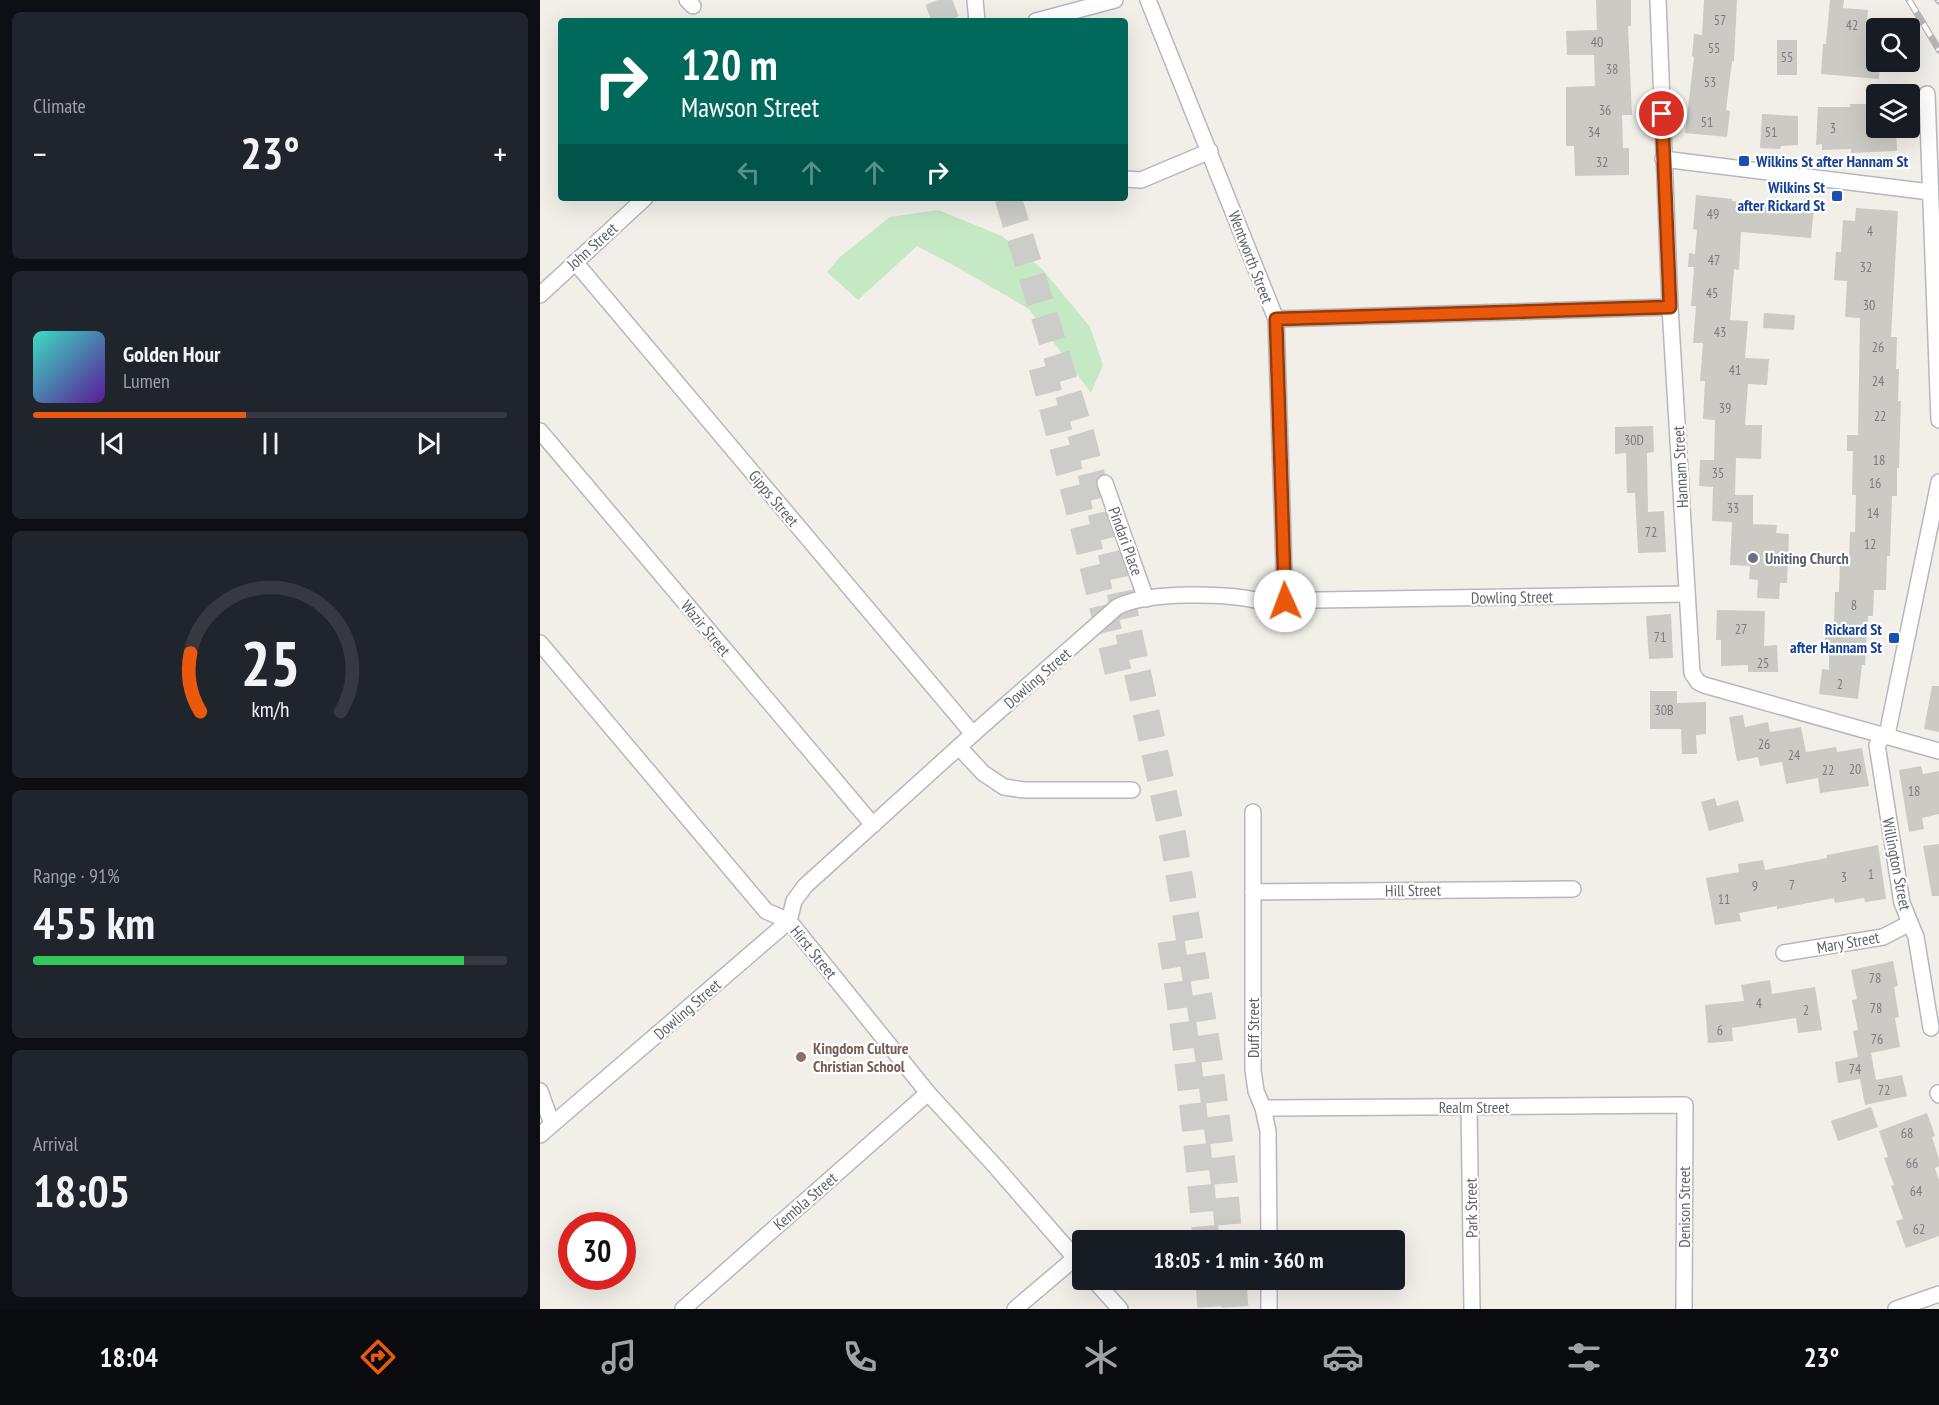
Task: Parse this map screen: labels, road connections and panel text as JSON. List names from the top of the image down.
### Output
{
  "streets": {
    "street": [
      "John Street",
      "Wentworth Street",
      "Hannam Street",
      "Gipps Street",
      "Pindari Place",
      "Dowling Street",
      "Wazir Street",
      "Willington Street",
      "Hill Street",
      "Mary Street",
      "Hirst Street",
      "Duff Street",
      "Realm Street",
      "Kembla Street",
      "Denison Street",
      "Park Street"
    ]
  },
  "crossings": [
    ["John Street", "Gipps Street"],
    ["Wentworth Street", "Dowling Street"],
    ["Hannam Street", "Dowling Street"],
    ["Hannam Street", "Willington Street"],
    ["Gipps Street", "Dowling Street"],
    ["Pindari Place", "Dowling Street"],
    ["Dowling Street", "Wazir Street"],
    ["Dowling Street", "Hirst Street"],
    ["Willington Street", "Mary Street"],
    ["Hill Street", "Duff Street"],
    ["Hirst Street", "Kembla Street"],
    ["Duff Street", "Realm Street"],
    ["Realm Street", "Denison Street"],
    ["Realm Street", "Park Street"]
  ],
  "places": {
    "transit": ["Wilkins St after Hannam St", "Wilkins St after Rickard St", "Rickard St after Hannam St"],
    "other": ["Uniting Church", "Kingdom Culture Christian School"]
  },
  "house_numbers": [
    "57",
    "42",
    "40",
    "55",
    "55",
    "38",
    "53",
    "36",
    "51",
    "3",
    "34",
    "51",
    "32",
    "49",
    "4",
    "47",
    "32",
    "45",
    "30",
    "43",
    "26",
    "41",
    "24",
    "39",
    "22",
    "30D",
    "18",
    "35",
    "16",
    "33",
    "14",
    "72",
    "12",
    "8",
    "27",
    "71",
    "25",
    "2",
    "30B",
    "26",
    "24",
    "20",
    "22",
    "18",
    "1",
    "3",
    "7",
    "9",
    "11",
    "78",
    "4",
    "78",
    "2",
    "6",
    "76",
    "74",
    "72",
    "68",
    "66",
    "64",
    "62"
  ],
  "page": {
    "tile": [
      "Climate",
      ["Range · 91%", "455 km"],
      ["Arrival", "18:05"]
    ],
    "turn": ["120 m", "Mawson Street"],
    "heat": ["−", "23°", "+"],
    "song": ["Golden Hour", "Lumen"],
    "limit": "30",
    "trip": "18:05 · 1 min · 360 m",
    "tabs": ["18:04", "23°"],
    "gauge": ["25", "km/h"]
  }
}
